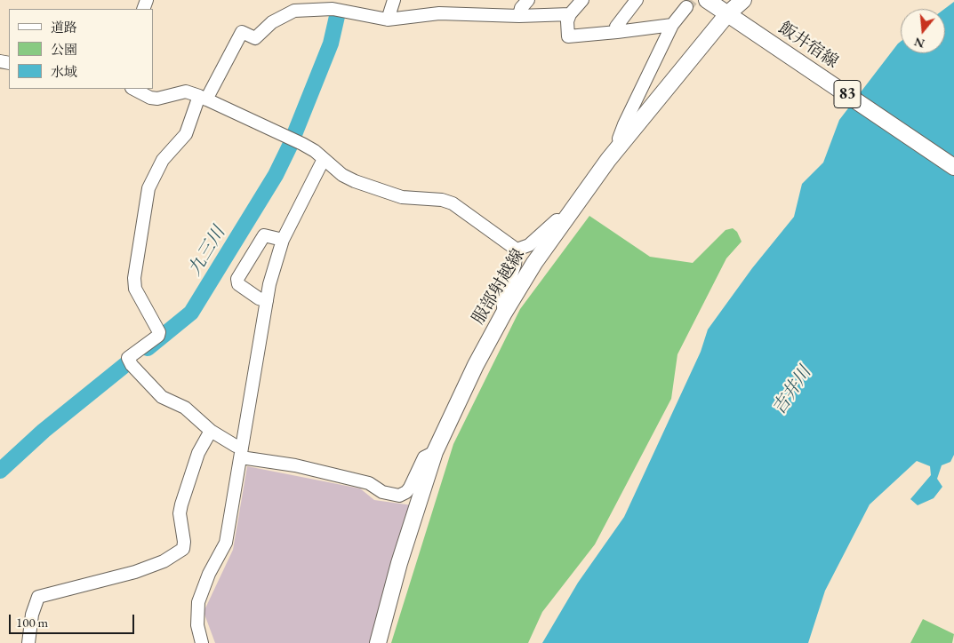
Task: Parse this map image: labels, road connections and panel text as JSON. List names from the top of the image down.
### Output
{
  "streets": {
    "main road": ["飯井宿線", "83", "服部射越線"]
  },
  "crossings": [
    ["飯井宿線", "服部射越線"]
  ],
  "water": ["九三川", "吉井川"],
  "legend": ["道路", "公園", "水域"],
  "scale_bar": "100 m",
  "north": "bottom"
}
